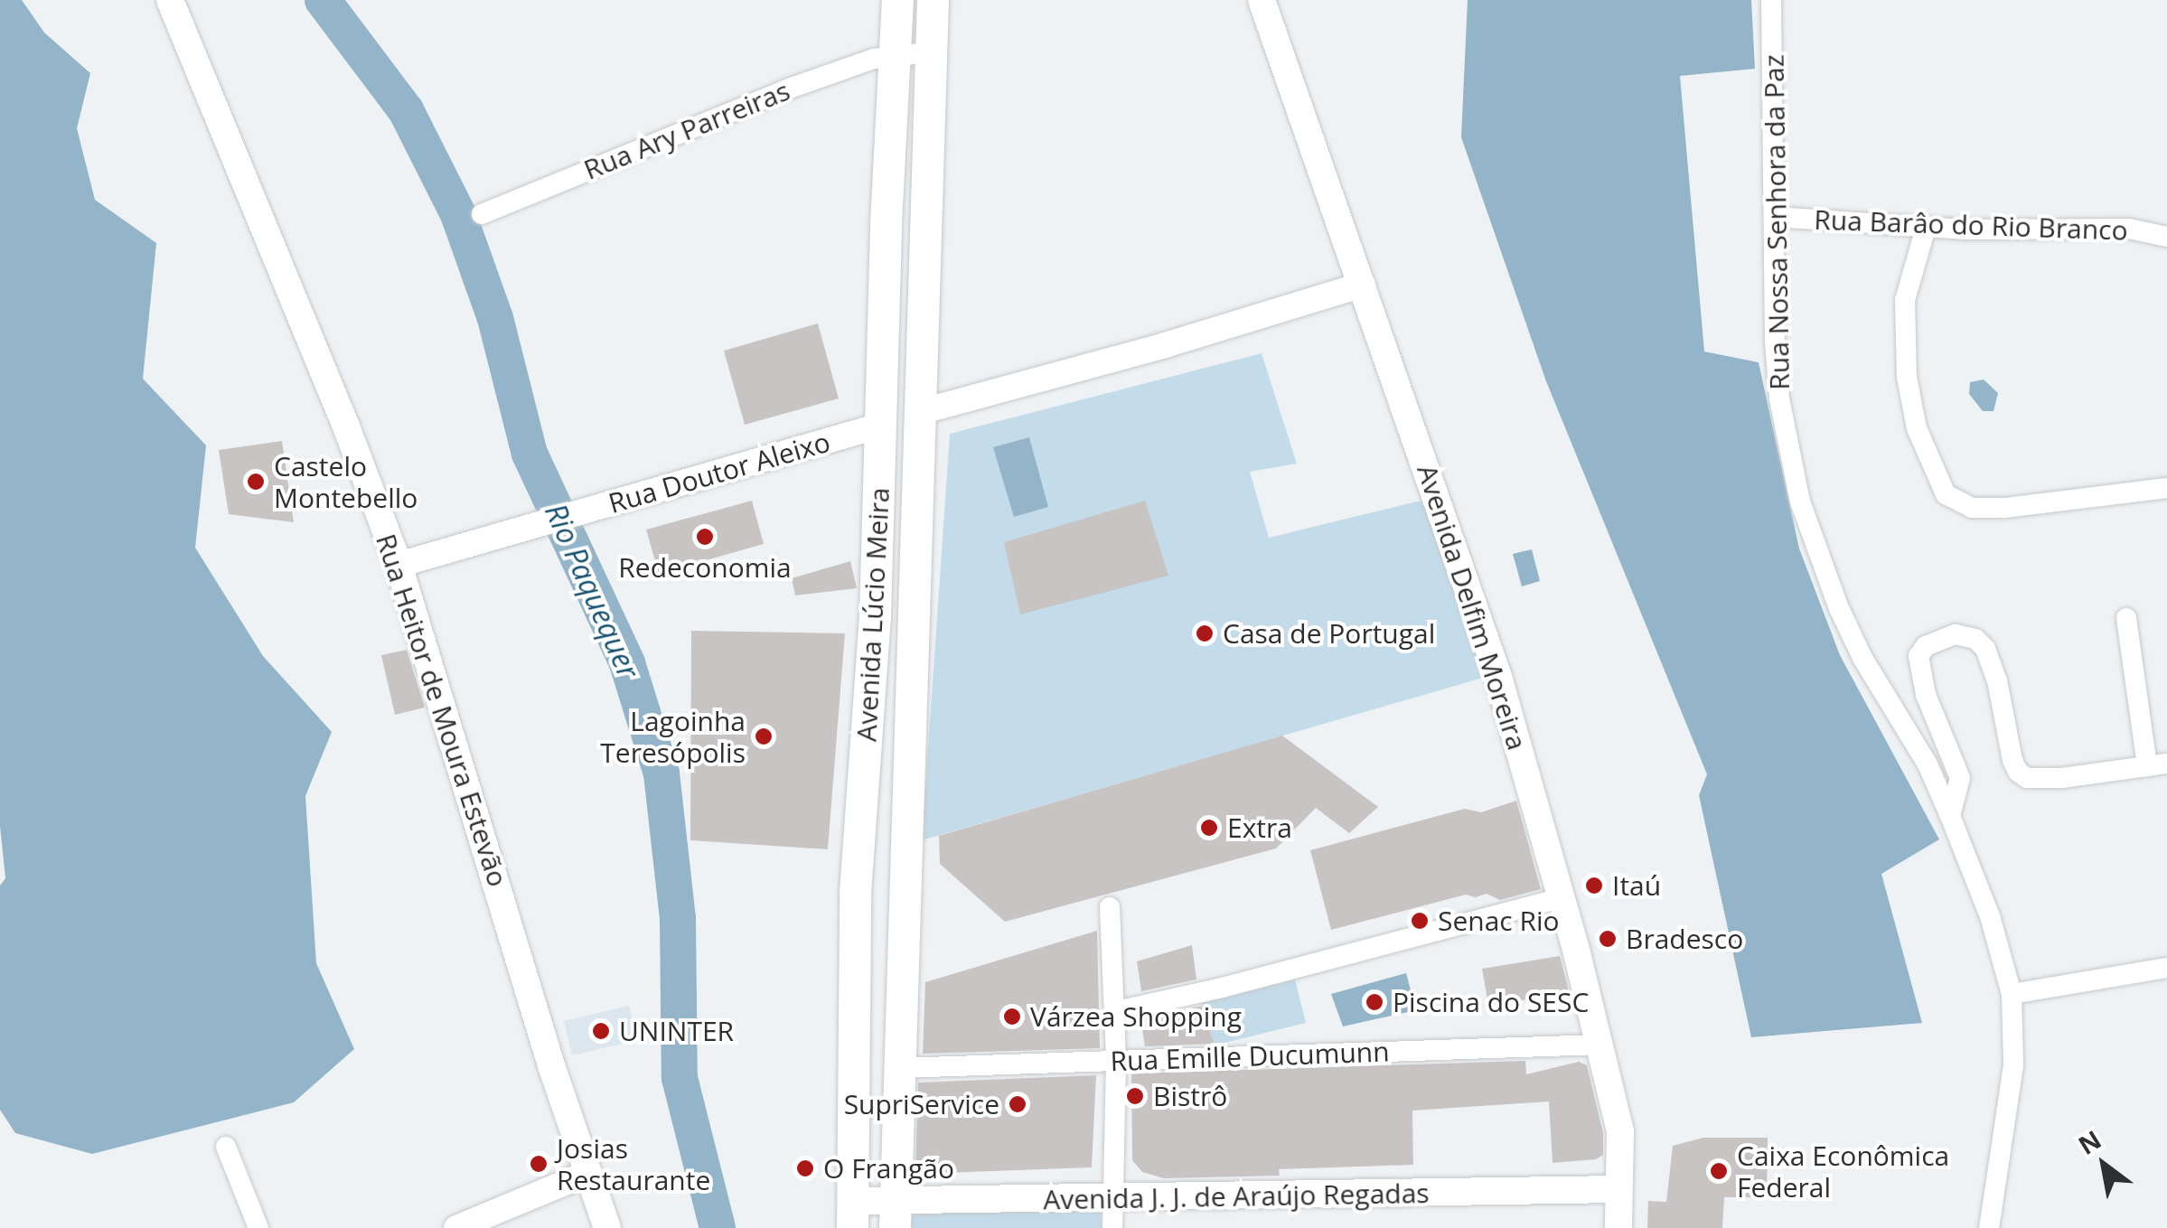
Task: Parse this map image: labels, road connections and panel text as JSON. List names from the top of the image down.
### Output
{
  "streets": {
    "main road": [
      "Avenida Delfim Moreira",
      "Avenida Lúcio Meira",
      "Rua Heitor de Moura Estevão",
      "Avenida J. J. de Araújo Regadas"
    ],
    "street": [
      "Rua Ary Parreiras",
      "Rua Nossa Senhora da Paz",
      "Rua Barâo do Rio Branco",
      "Rua Doutor Aleixo",
      "Rua Emille Ducumunn"
    ]
  },
  "crossings": [
    ["Rua Ary Parreiras", "Avenida Lúcio Meira"],
    ["Rua Nossa Senhora da Paz", "Rua Barâo do Rio Branco"],
    ["Rua Doutor Aleixo", "Avenida Lúcio Meira"],
    ["Rua Doutor Aleixo", "Rua Heitor de Moura Estevão"],
    ["Avenida Delfim Moreira", "Rua Emille Ducumunn"],
    ["Avenida Delfim Moreira", "Avenida J. J. de Araújo Regadas"],
    ["Avenida Lúcio Meira", "Rua Emille Ducumunn"],
    ["Avenida Lúcio Meira", "Avenida J. J. de Araújo Regadas"]
  ],
  "water": ["Rio Paquequer"],
  "places": [
    "Castelo Montebello",
    "Redeconomia",
    "Casa de Portugal",
    "Lagoinha Teresópolis",
    "Extra",
    "Itaú",
    "Senac Rio",
    "Bradesco",
    "Piscina do SESC",
    "Várzea Shopping",
    "UNINTER",
    "Bistrô",
    "SupriService",
    "Josias Restaurante",
    "O Frangão",
    "Caixa Econômica Federal"
  ],
  "north": "top left"
}
